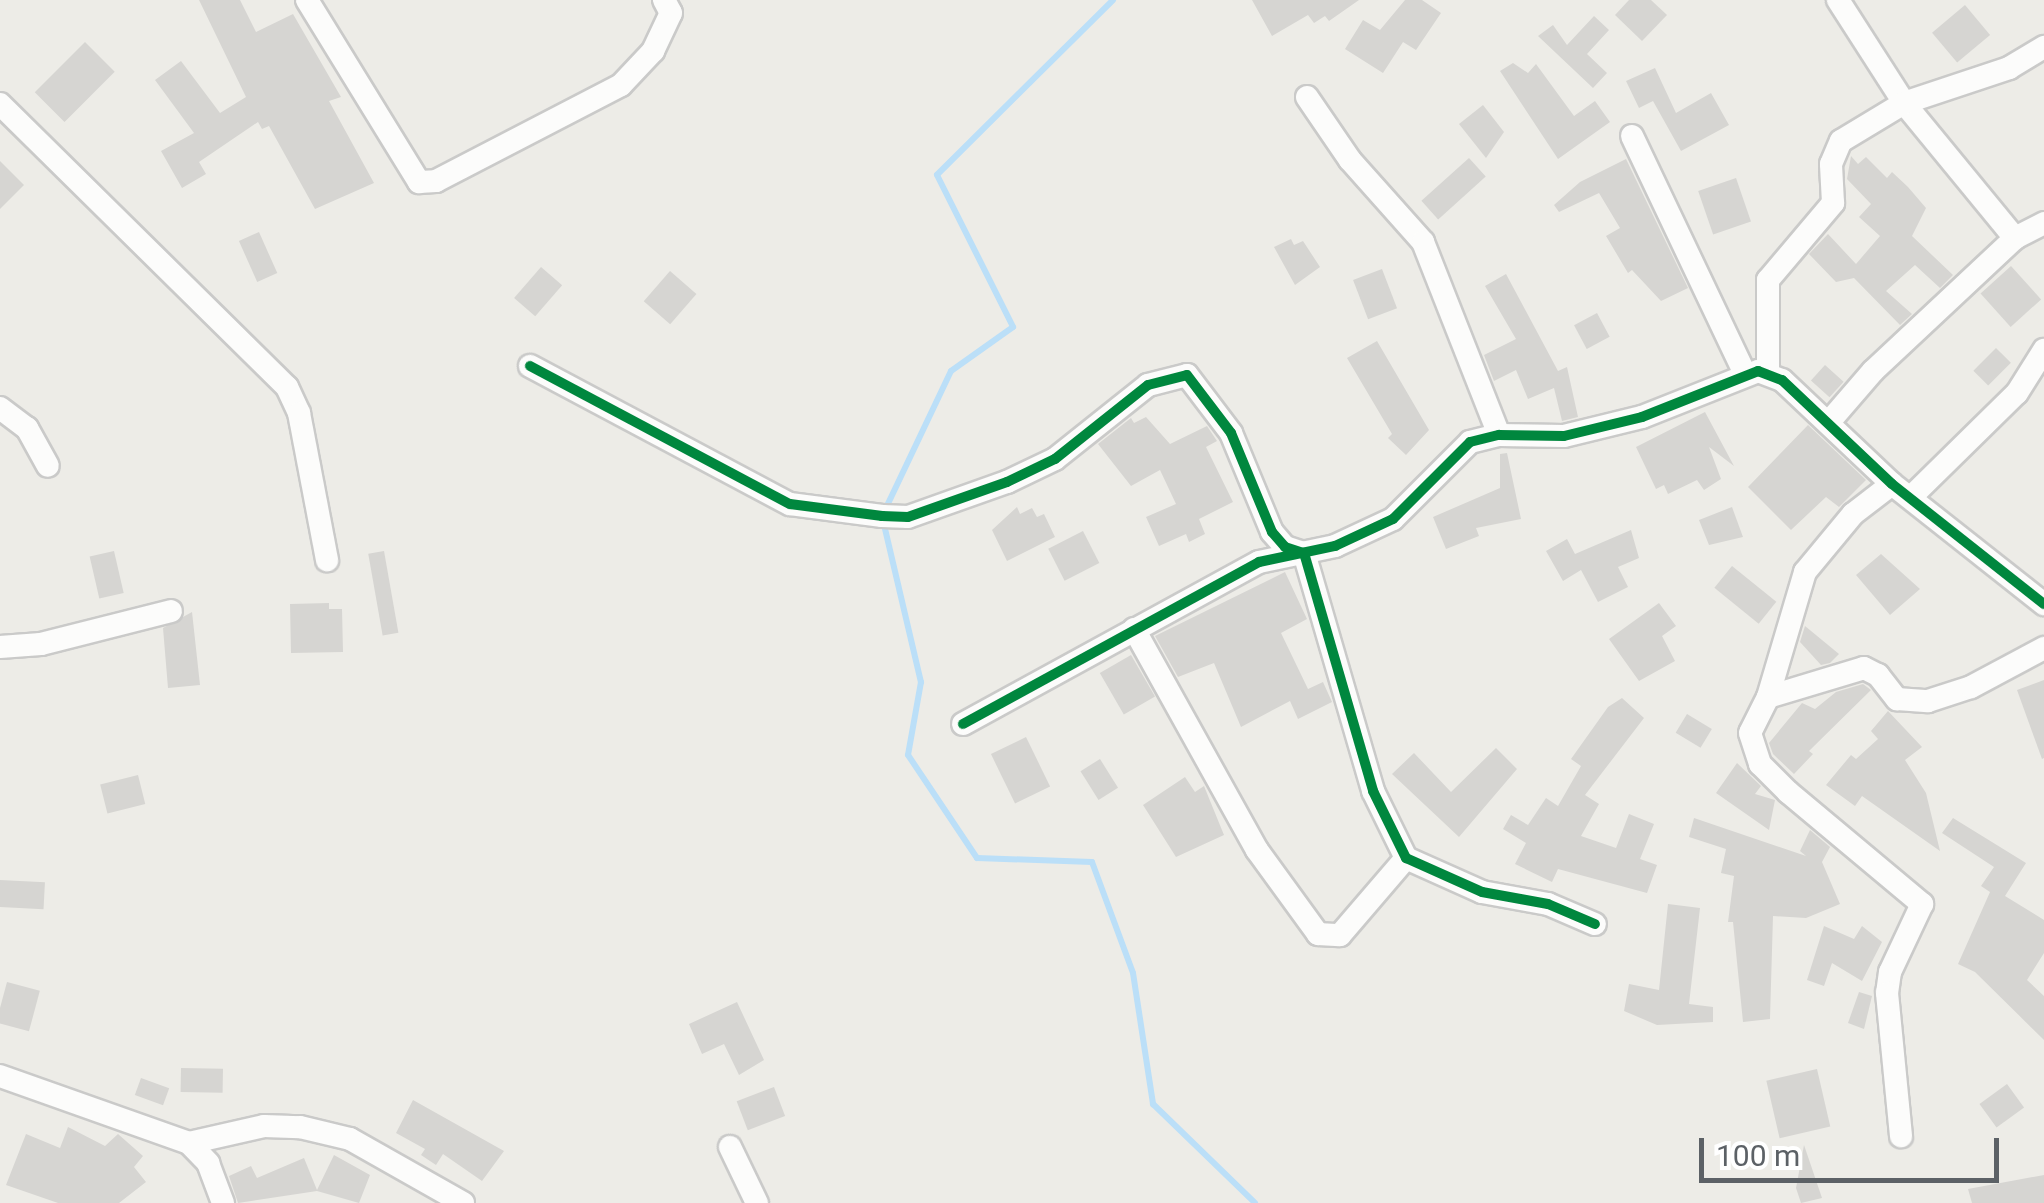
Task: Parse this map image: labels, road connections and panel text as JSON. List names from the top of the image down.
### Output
{
  "scale_bar": "100 m"
}
